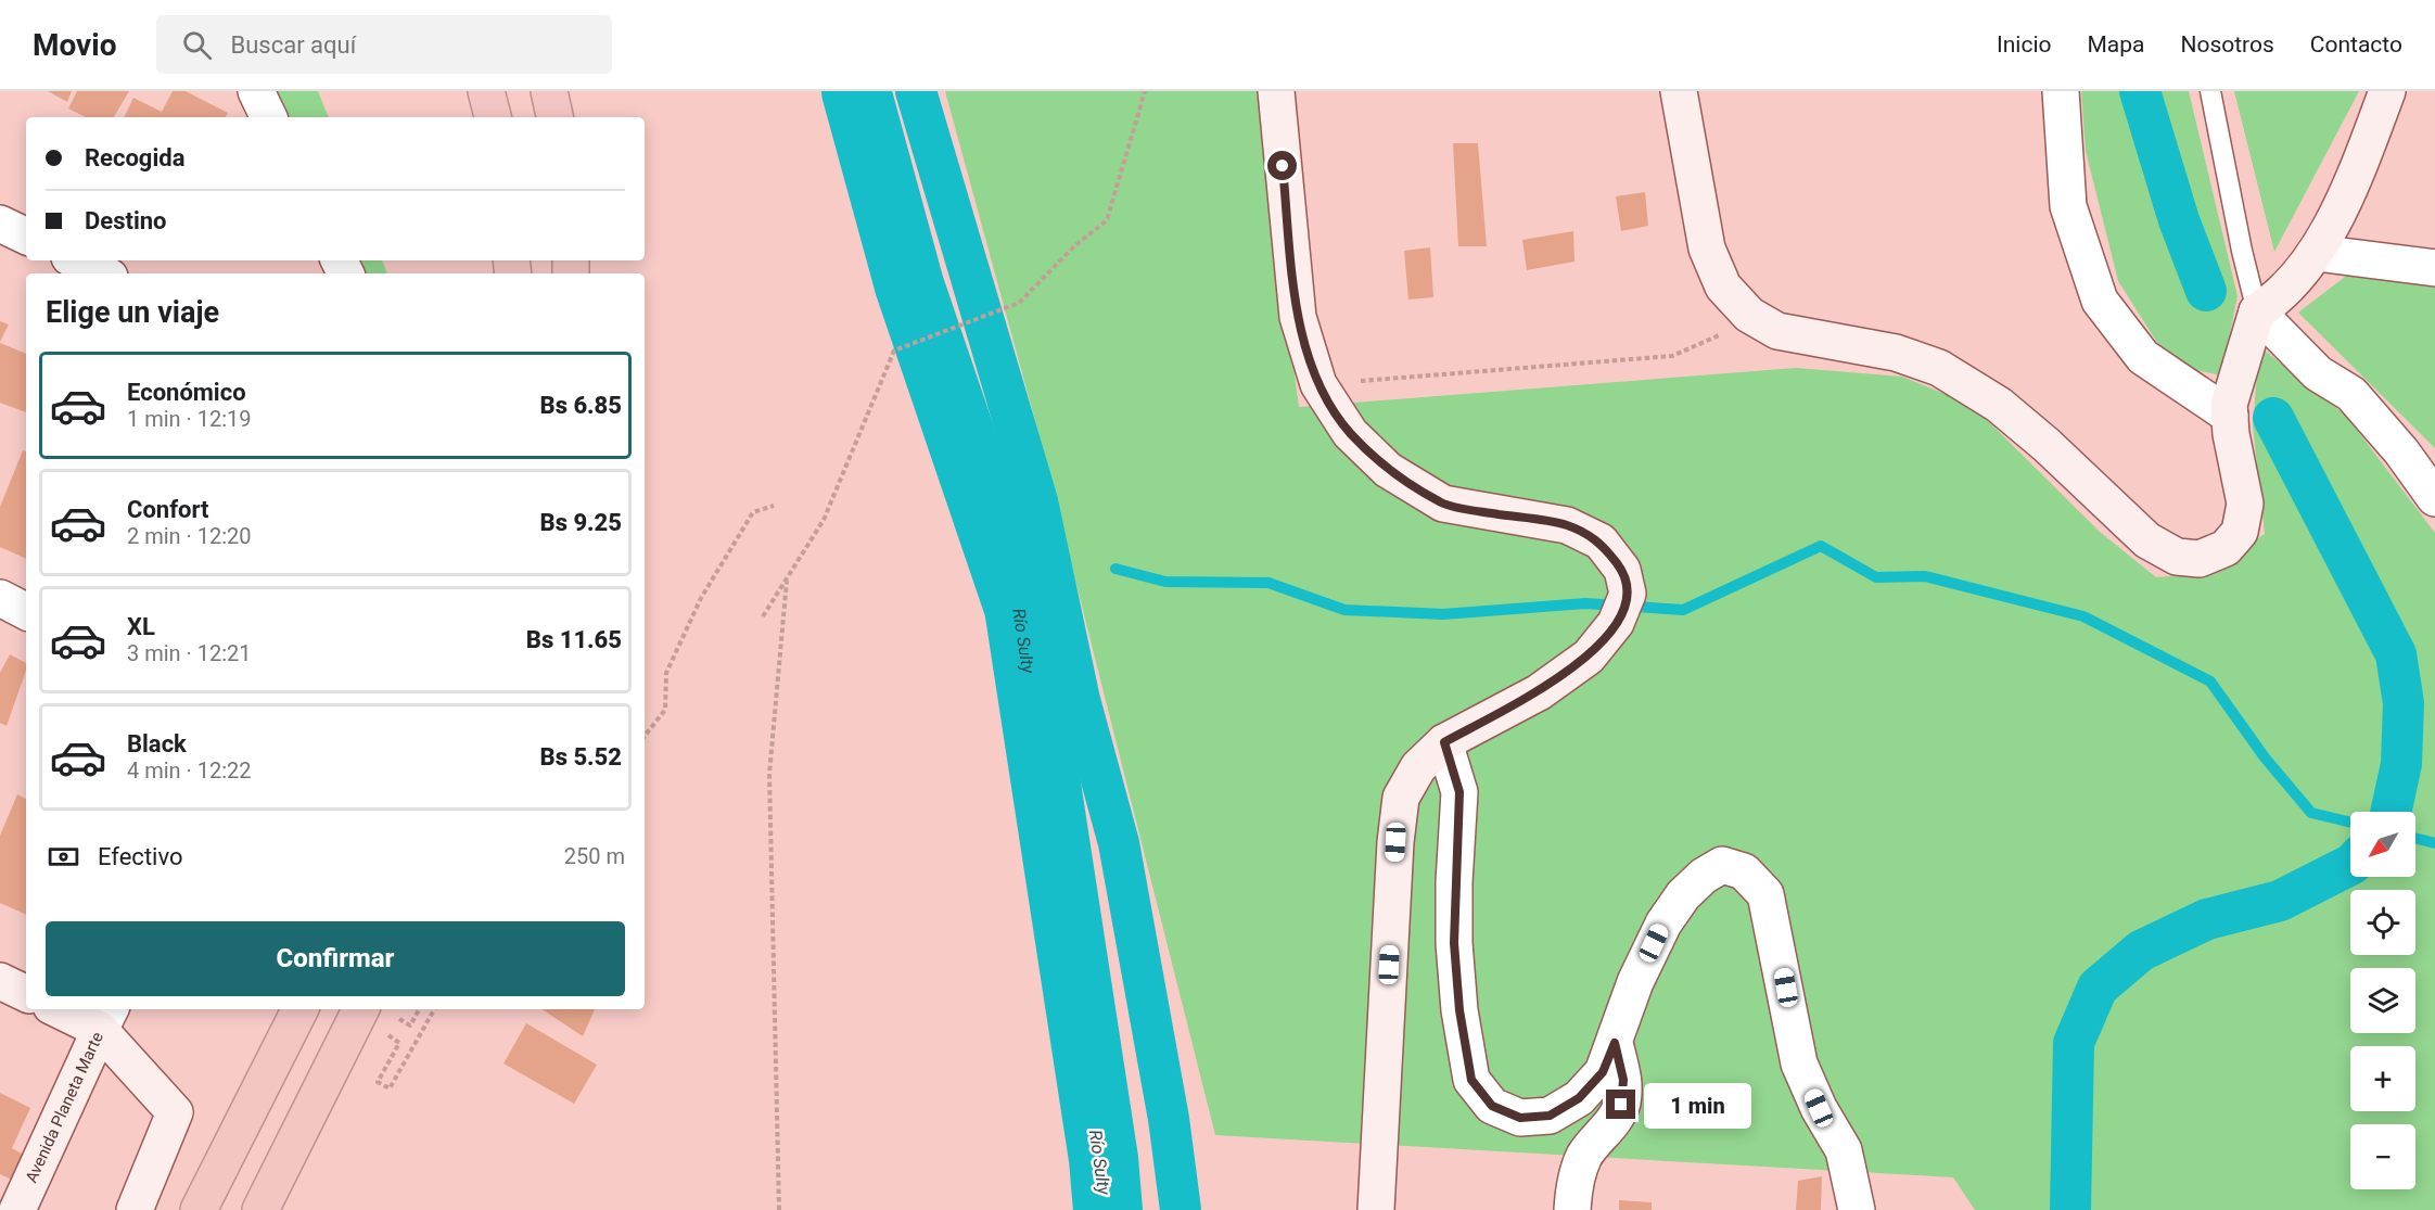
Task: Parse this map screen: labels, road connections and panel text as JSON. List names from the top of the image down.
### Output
{
  "streets": {
    "street": ["Avenida Planeta Marte"]
  },
  "water": ["Río Sulty"],
  "north": "bottom left",
  "page": {
    "header": "Movio",
    "search": "Buscar aquí",
    "nav": [
      "Inicio",
      "Mapa",
      "Nosotros",
      "Contacto"
    ],
    "banner": ["Recogida", "Destino"],
    "heading": "Elige un viaje",
    "list": [
      {
        "name": "Económico",
        "note": "1 min · 12:19",
        "value": "Bs 6.85"
      },
      {
        "name": "Confort",
        "note": "2 min · 12:20",
        "value": "Bs 9.25"
      },
      {
        "name": "XL",
        "note": "3 min · 12:21",
        "value": "Bs 11.65"
      },
      {
        "name": "Black",
        "note": "4 min · 12:22",
        "value": "Bs 5.52"
      }
    ],
    "map_buttons": ["+", "−"],
    "pay": ["Efectivo", "250 m"],
    "buttons": "Confirmar",
    "bubble": "1 min"
  }
}
